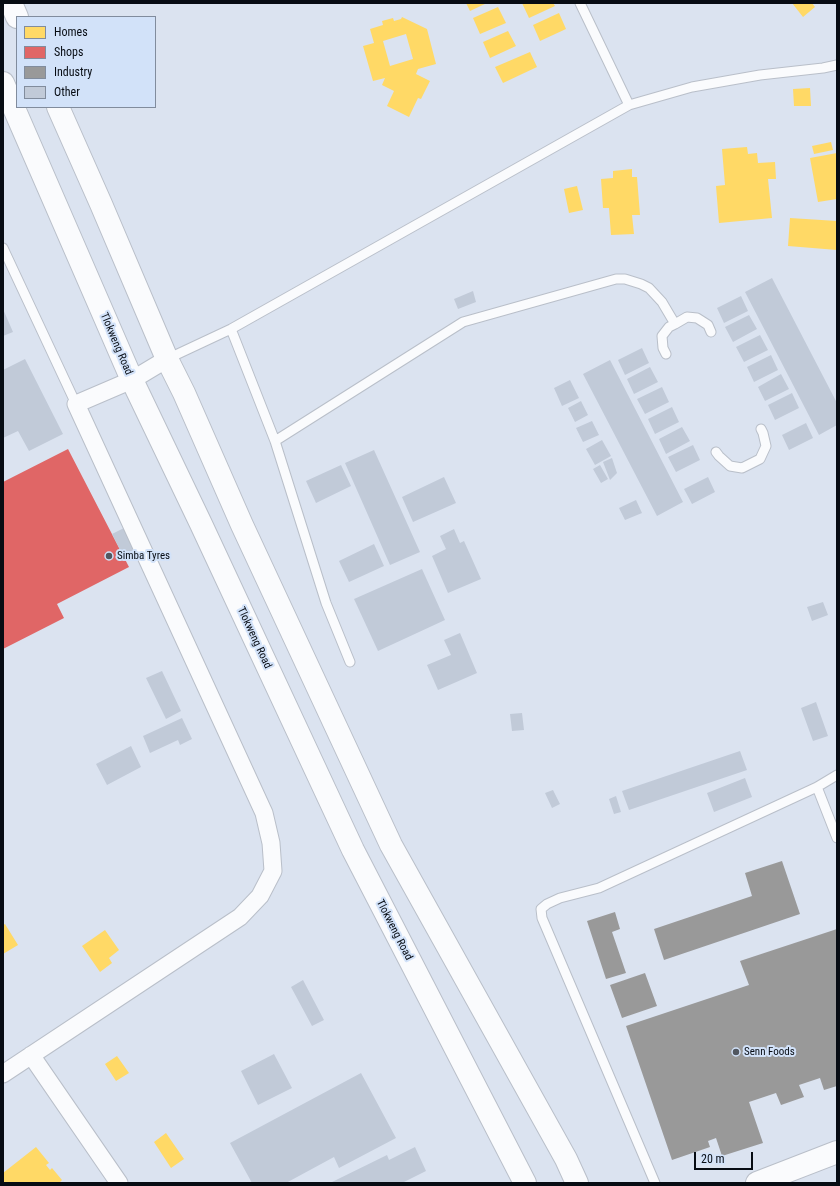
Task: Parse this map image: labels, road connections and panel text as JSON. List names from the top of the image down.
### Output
{
  "streets": {
    "main road": ["Tlokweng Road"]
  },
  "places": ["Simba Tyres", "Senn Foods"],
  "legend": [
    "Homes",
    "Shops",
    "Industry",
    "Other"
  ],
  "scale_bar": "20 m"
}
